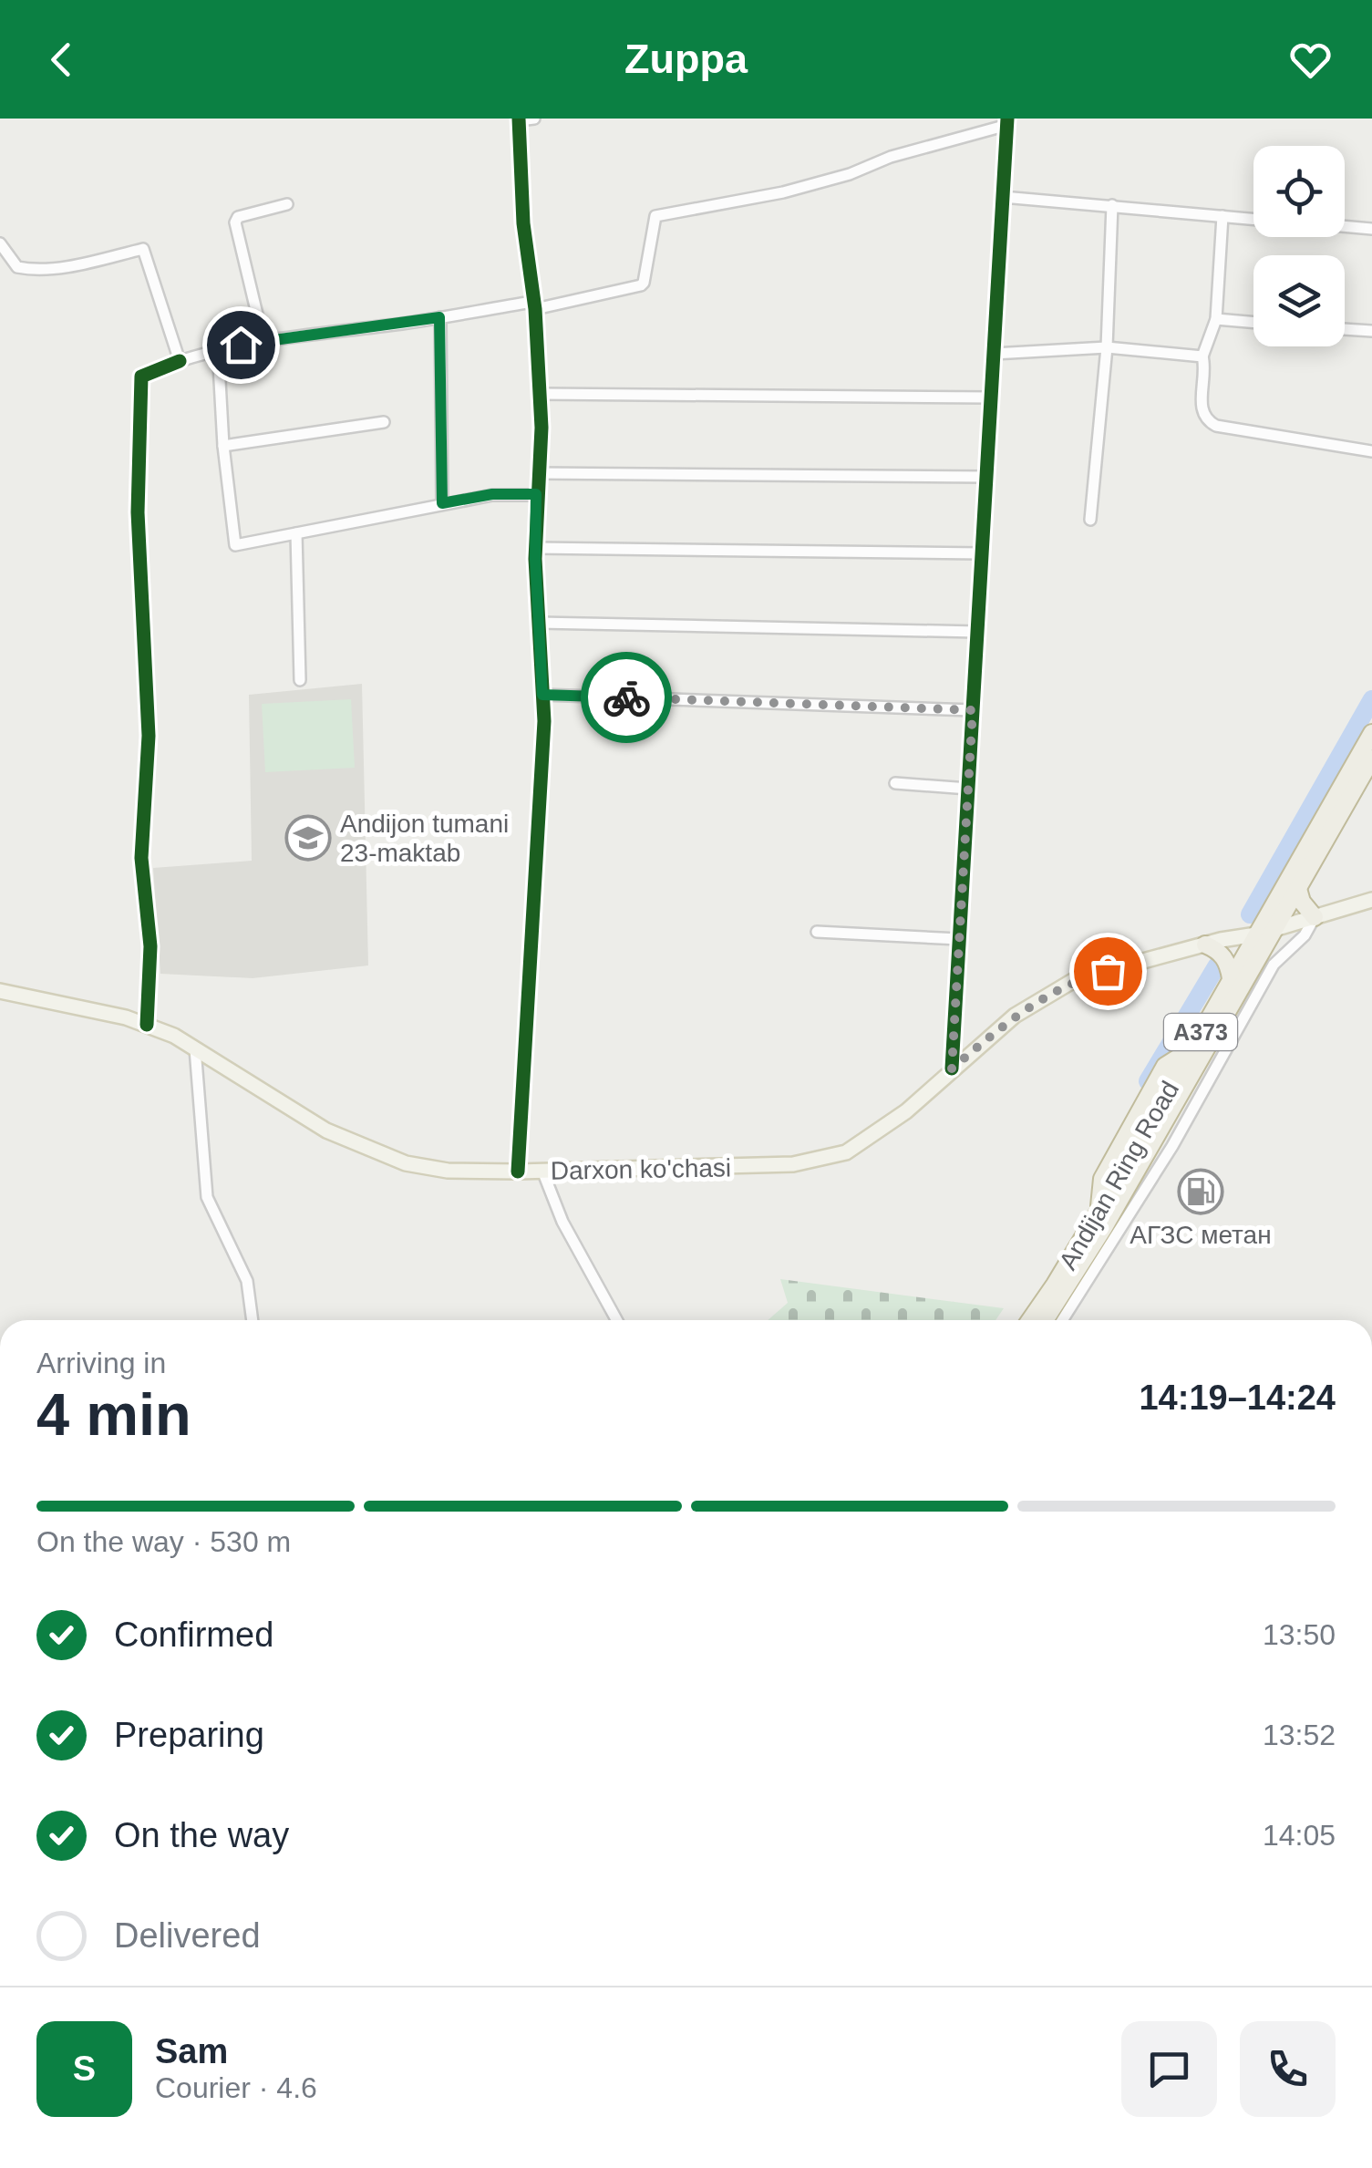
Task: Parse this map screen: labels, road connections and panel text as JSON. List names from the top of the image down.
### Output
{
  "streets": {
    "highway": ["A373", "Andijan Ring Road"],
    "main road": ["Darxon ko'chasi"]
  },
  "crossings": [
    ["Darxon ko'chasi", "Andijan Ring Road"]
  ],
  "places": {
    "school or university": ["Andijon tumani 23-maktab"],
    "fuel station": ["АГЗС метан"]
  },
  "page": {
    "header": "Zuppa",
    "heading": ["4 min", "Arriving in", "14:19–14:24"],
    "panel": ["Sam", "Courier · 4.6"],
    "bar": "On the way · 530 m",
    "list": [
      ["Confirmed", "13:50"],
      ["Preparing", "13:52"],
      ["On the way", "14:05"],
      "Delivered"
    ],
    "round": "S"
  }
}
